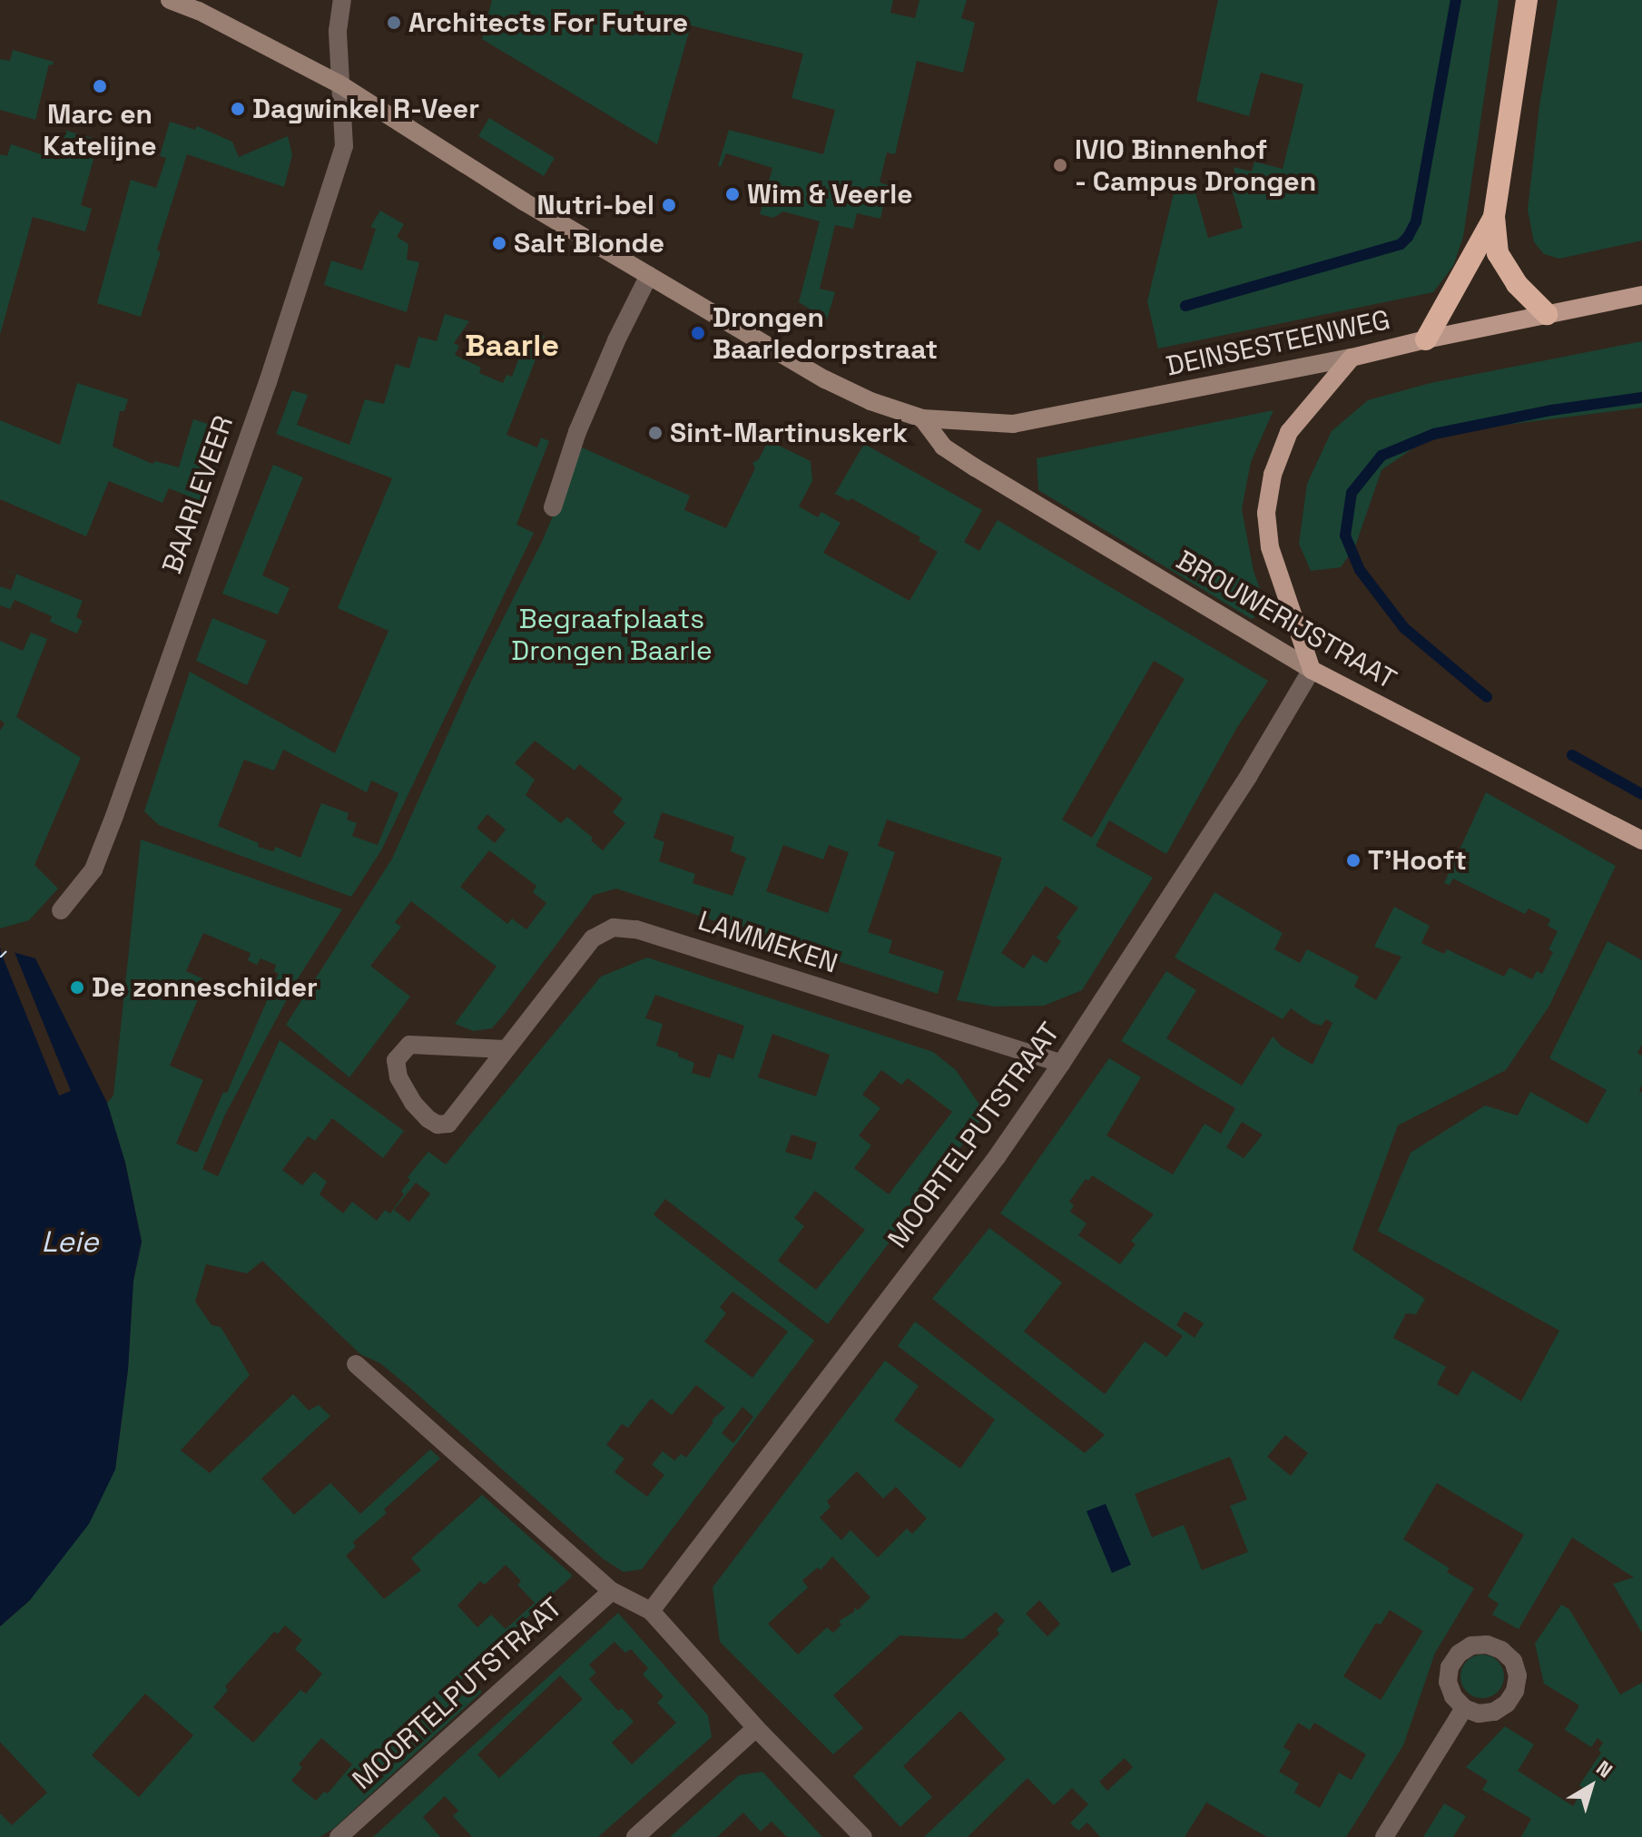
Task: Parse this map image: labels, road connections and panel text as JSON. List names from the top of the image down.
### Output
{
  "streets": {
    "main road": ["DEINSESTEENWEG", "BROUWERIJSTRAAT"],
    "street": ["BAARLEVEER", "LAMMEKEN", "MOORTELPUTSTRAAT"]
  },
  "crossings": [
    ["DEINSESTEENWEG", "BAARLEVEER"],
    ["DEINSESTEENWEG", "BROUWERIJSTRAAT"],
    ["BROUWERIJSTRAAT", "MOORTELPUTSTRAAT"],
    ["LAMMEKEN", "MOORTELPUTSTRAAT"]
  ],
  "districts": ["Baarle"],
  "water": ["Leie"],
  "parks": ["Begraafplaats Drongen Baarle"],
  "places": [
    "Architects For Future",
    "Marc en Katelijne",
    "Dagwinkel R-Veer",
    "IVIO Binnenhof - Campus Drongen",
    "Wim & Veerle",
    "Nutri-bel",
    "Salt Blonde",
    "Drongen Baarledorpstraat",
    "Sint-Martinuskerk",
    "T'Hooft",
    "De zonneschilder"
  ],
  "north": "top right"
}
